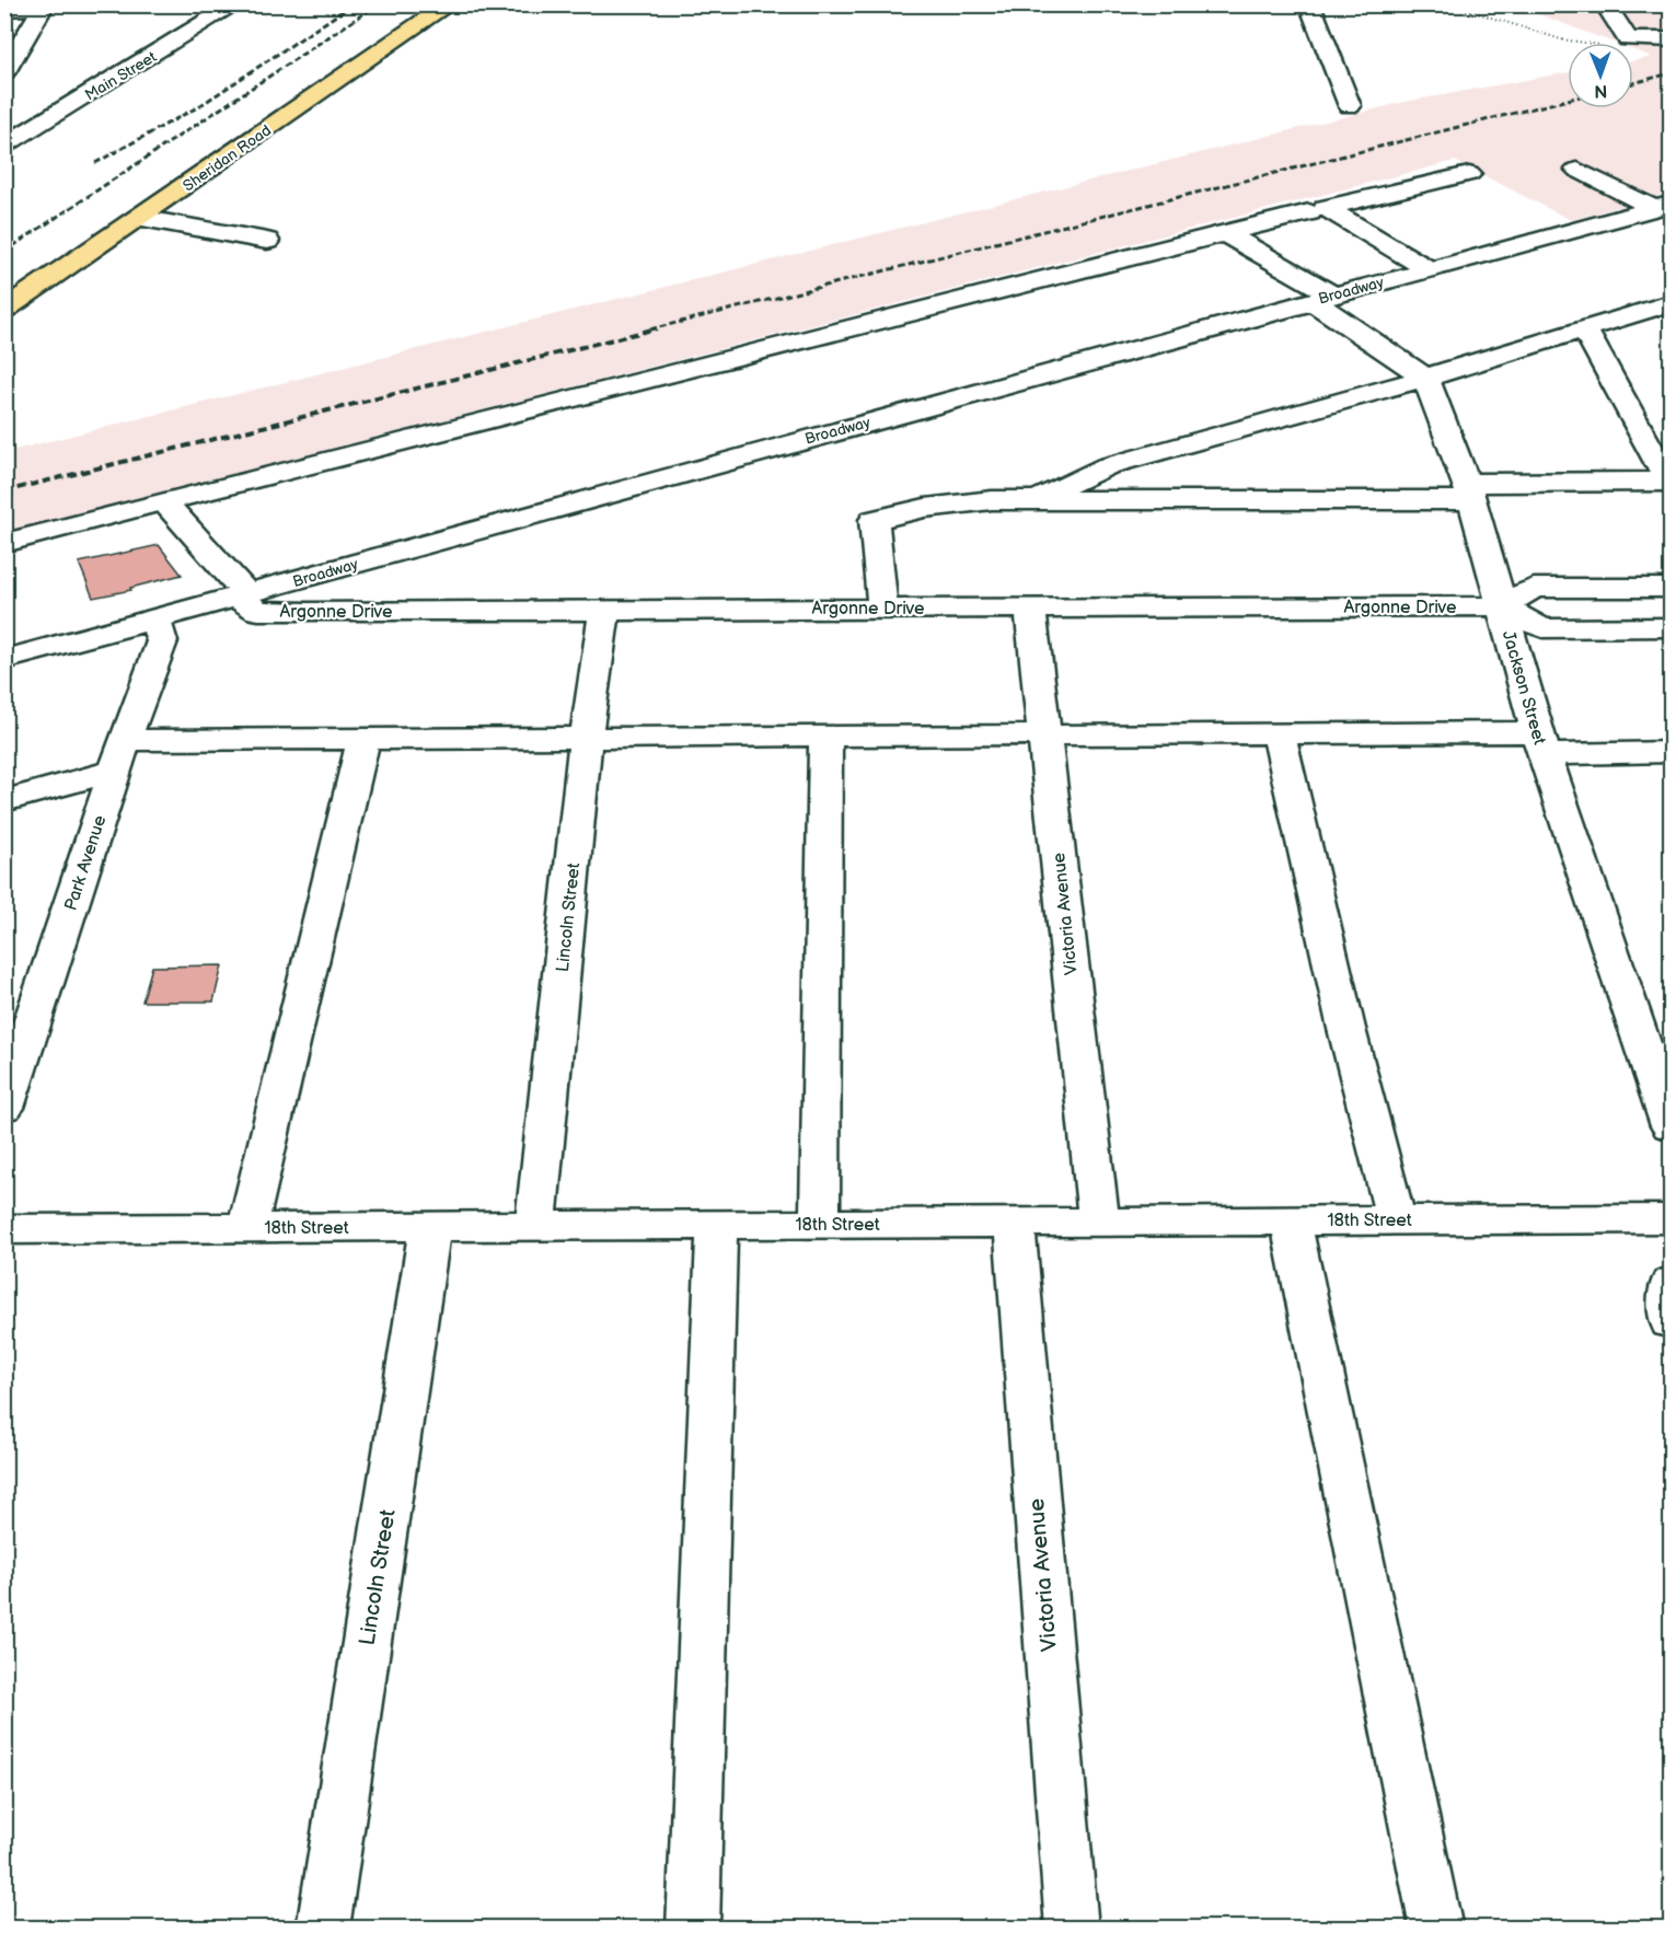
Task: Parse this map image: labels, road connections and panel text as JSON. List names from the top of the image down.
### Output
{
  "streets": {
    "highway": ["Sheridan Road"],
    "street": [
      "Main Street",
      "Broadway",
      "Argonne Drive",
      "Jackson Street",
      "Park Avenue",
      "Victoria Avenue",
      "Lincoln Street",
      "18th Street"
    ]
  },
  "crossings": [
    ["Broadway", "Argonne Drive"],
    ["Broadway", "Park Avenue"],
    ["Argonne Drive", "Jackson Street"],
    ["Argonne Drive", "Victoria Avenue"],
    ["Argonne Drive", "Lincoln Street"],
    ["Victoria Avenue", "18th Street"],
    ["Lincoln Street", "18th Street"]
  ],
  "north": "bottom"
}
